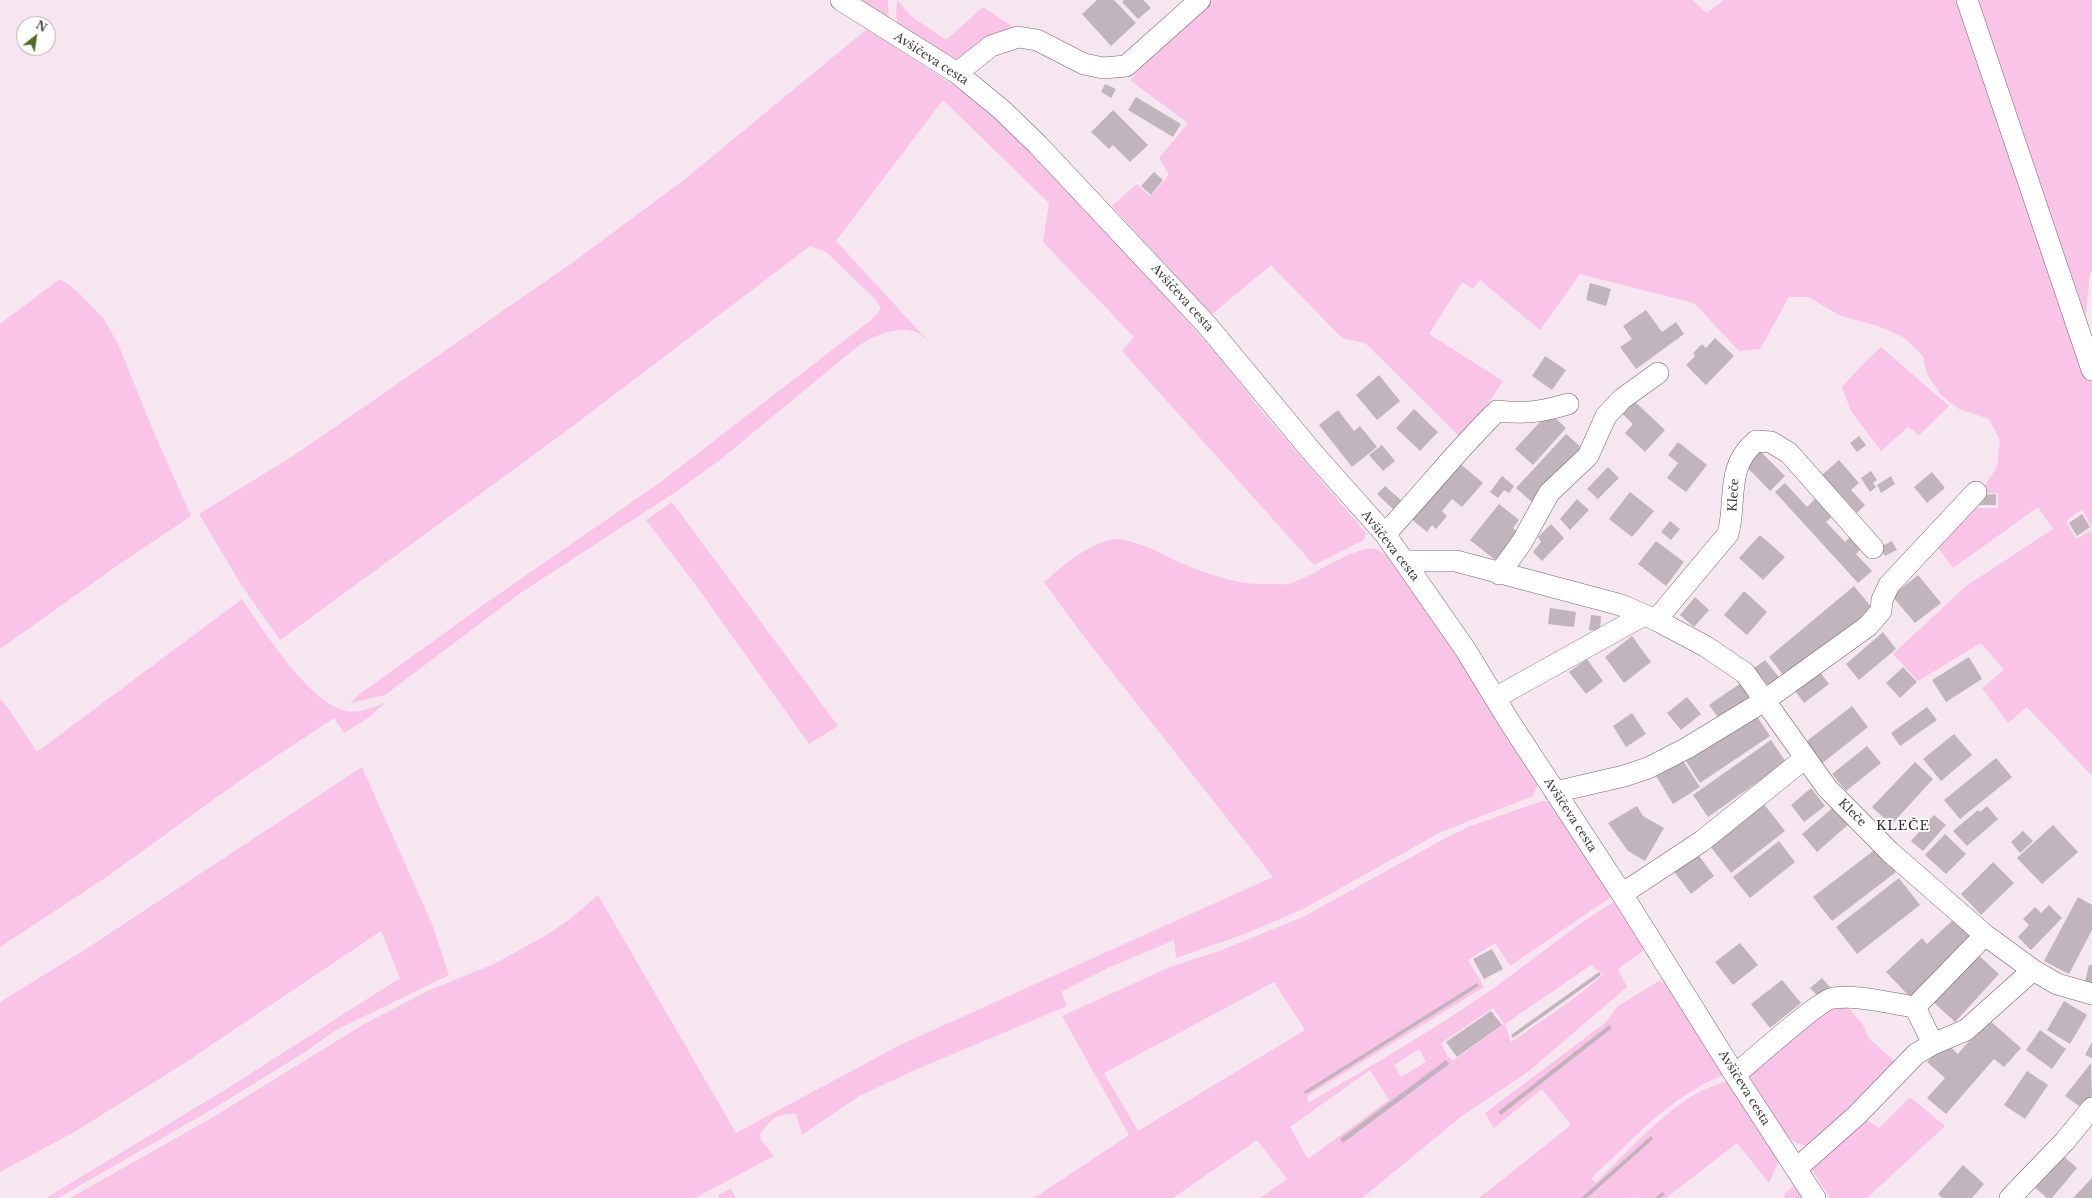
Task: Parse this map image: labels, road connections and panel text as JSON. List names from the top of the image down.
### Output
{
  "streets": {
    "street": ["Avšičeva cesta", "Kleče"]
  },
  "crossings": [
    ["Avšičeva cesta", "Kleče"]
  ],
  "districts": ["KLEČE"],
  "north": "top right"
}
